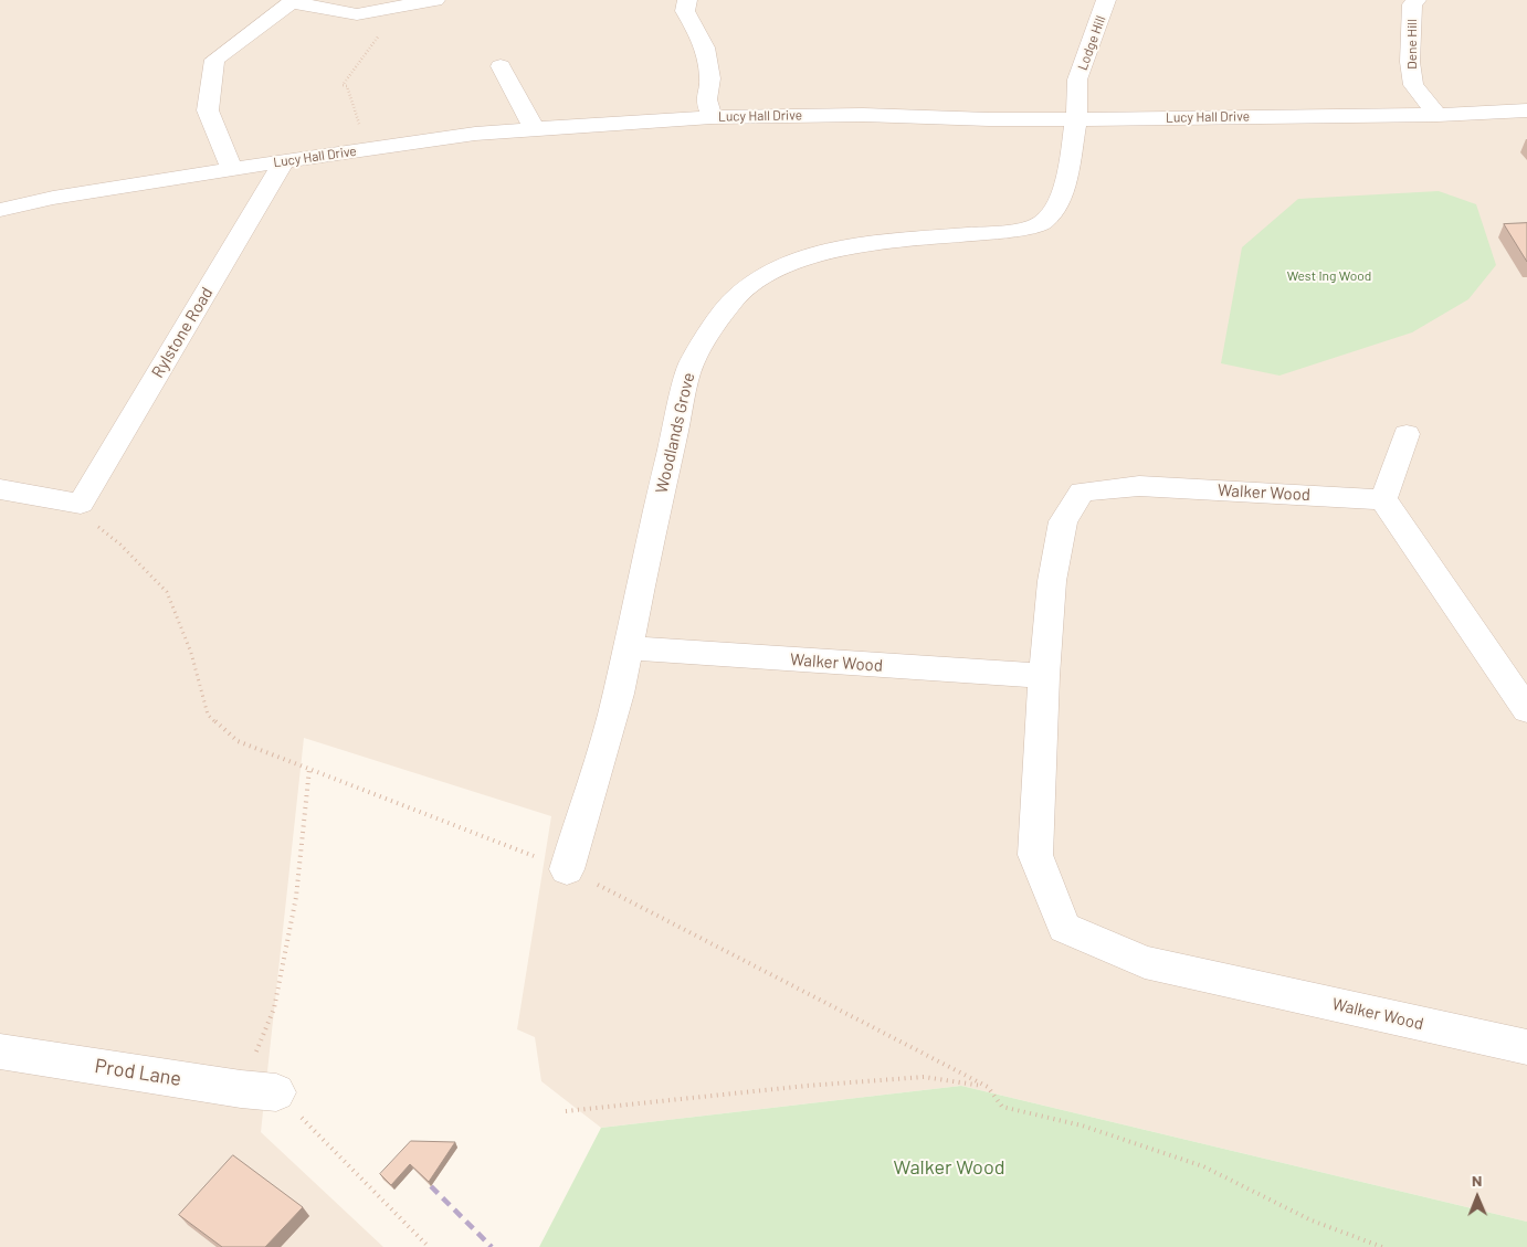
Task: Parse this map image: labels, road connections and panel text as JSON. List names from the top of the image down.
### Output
{
  "streets": {
    "street": [
      "Lodge Hill",
      "Dene Hill",
      "Lucy Hall Drive",
      "Rylstone Road",
      "Woodlands Grove",
      "Walker Wood",
      "Prod Lane"
    ]
  },
  "crossings": [
    ["Lodge Hill", "Lucy Hall Drive"],
    ["Lodge Hill", "Woodlands Grove"],
    ["Dene Hill", "Lucy Hall Drive"],
    ["Lucy Hall Drive", "Rylstone Road"],
    ["Lucy Hall Drive", "Woodlands Grove"],
    ["Woodlands Grove", "Walker Wood"]
  ],
  "parks": ["West Ing Wood", "Walker Wood"],
  "north": "top"
}
